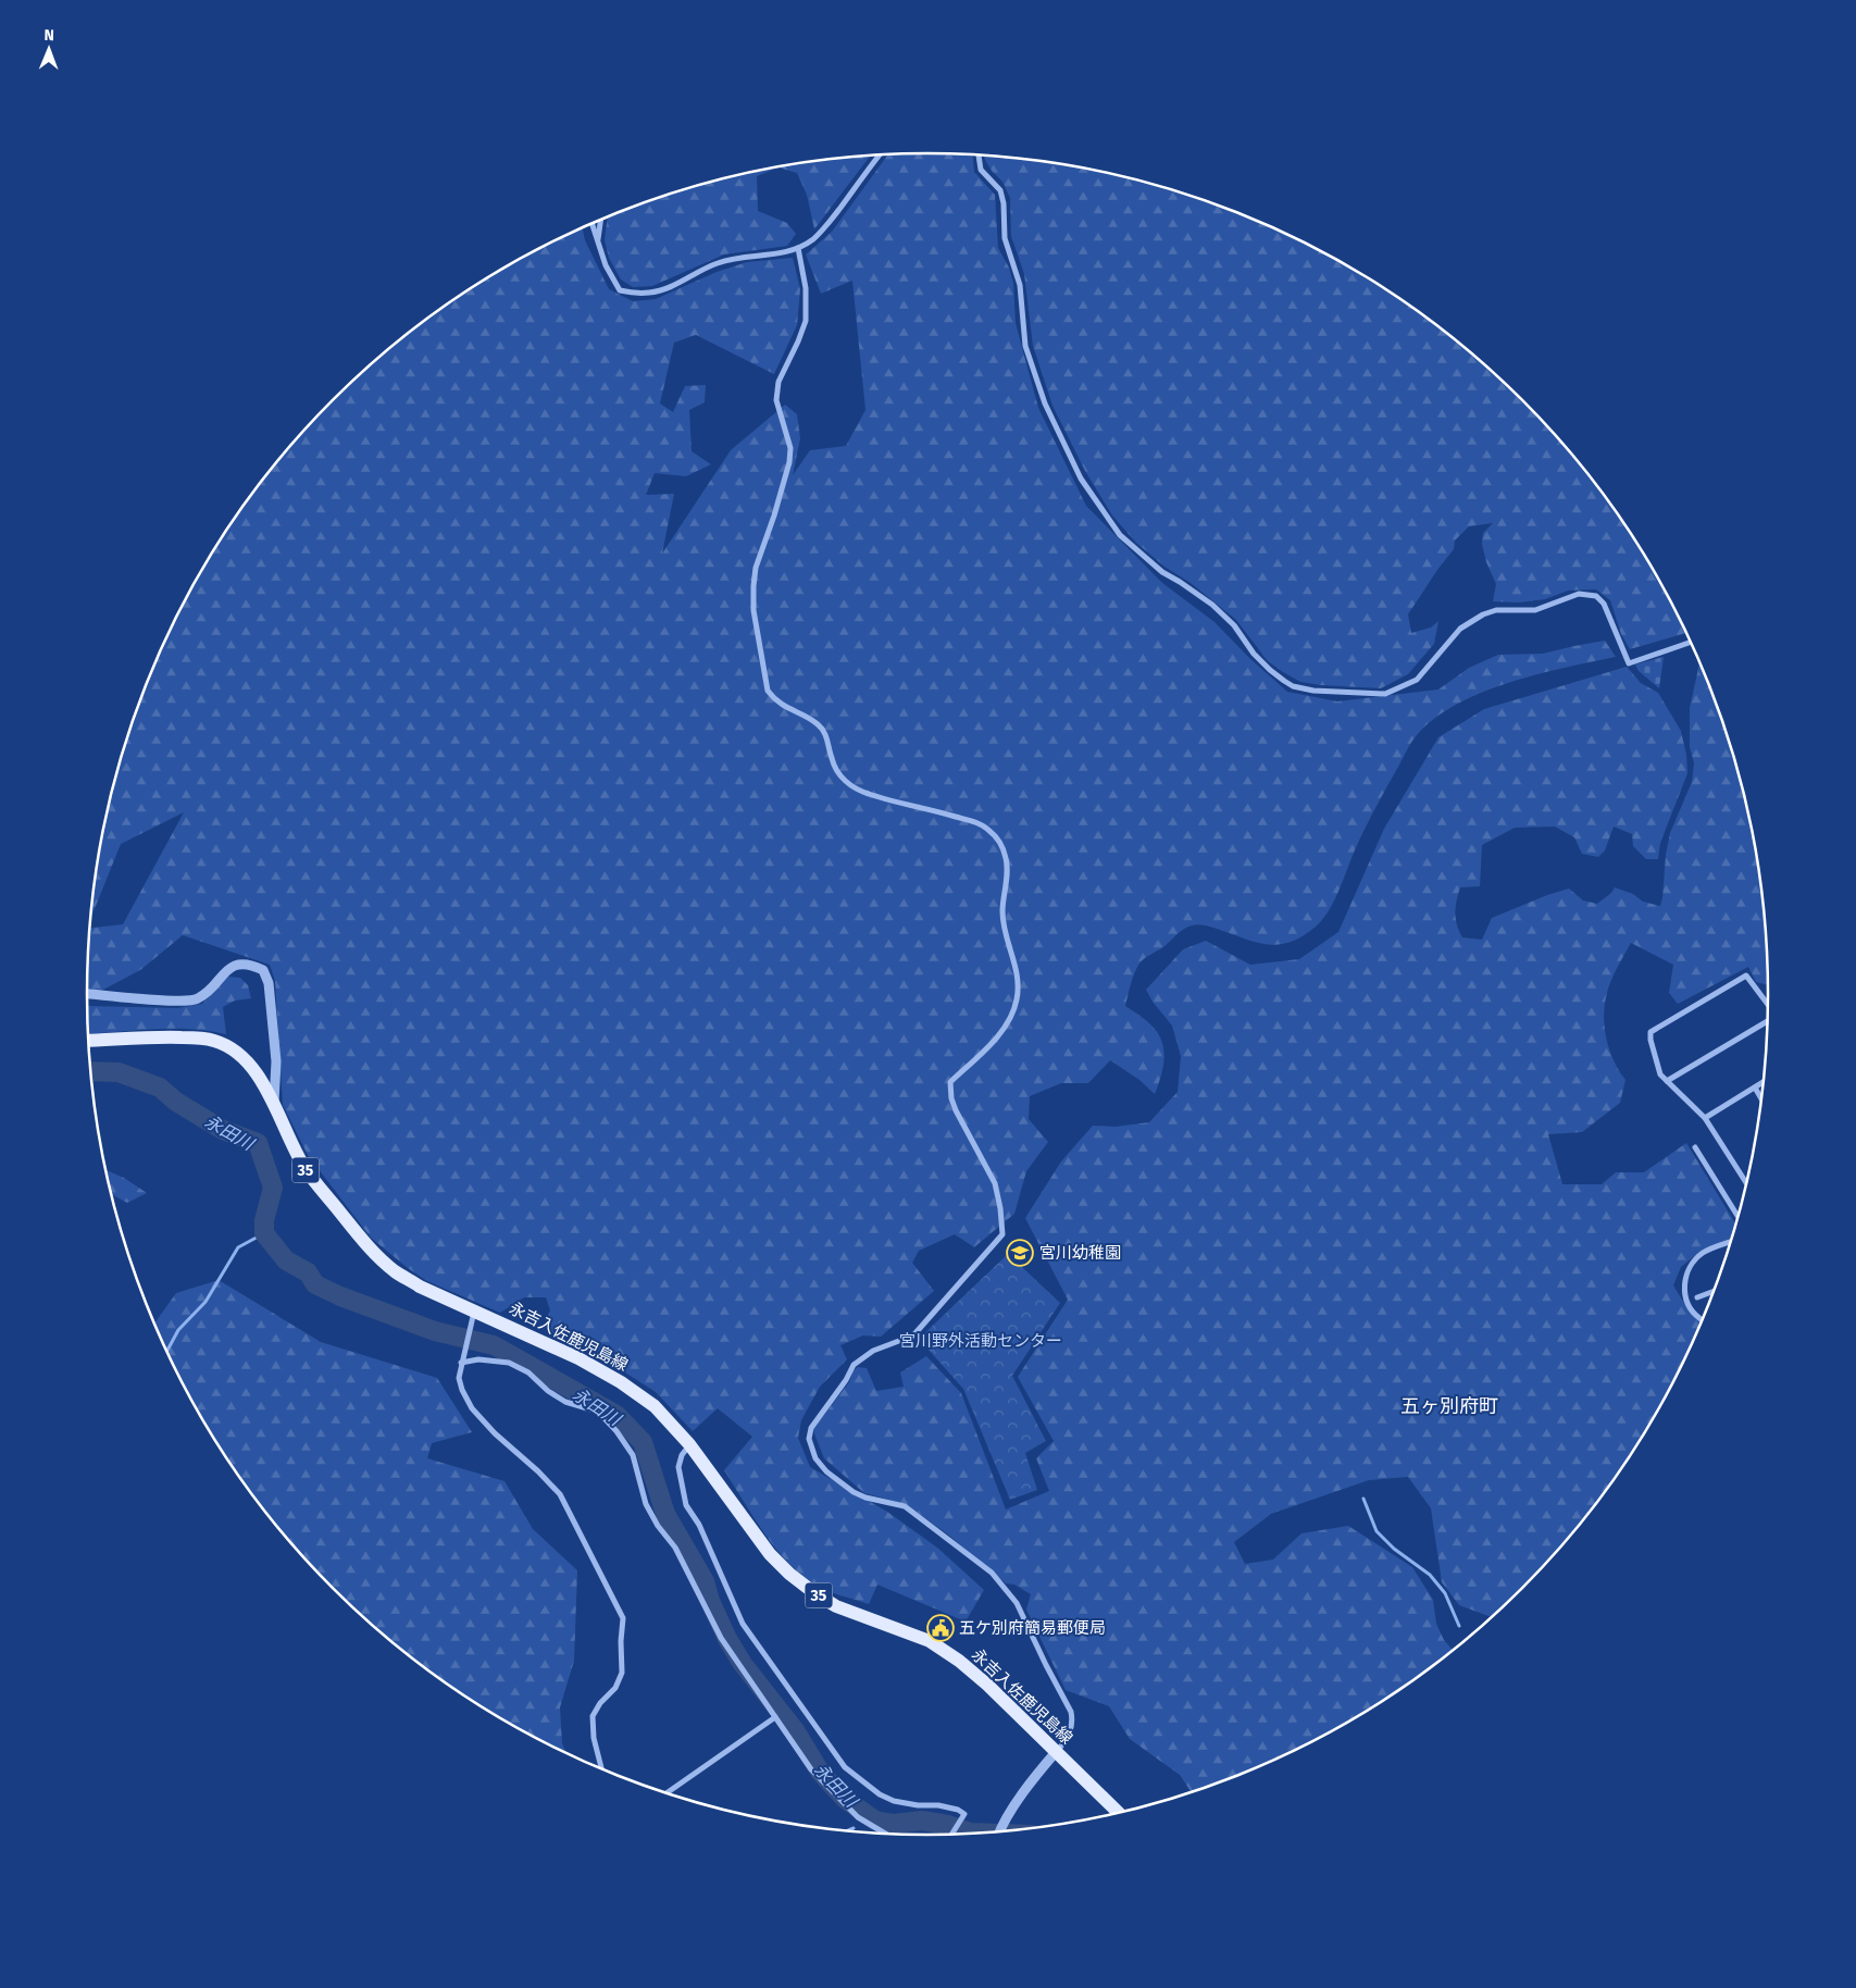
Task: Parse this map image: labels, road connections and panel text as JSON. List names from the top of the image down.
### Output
{
  "streets": {
    "main road": ["35", "永吉入佐鹿児島線"]
  },
  "districts": ["五ヶ別府町"],
  "water": ["永田川"],
  "parks": ["宮川野外活動センター"],
  "places": {
    "school or university": ["宮川幼稚園"],
    "public building": ["五ケ別府簡易郵便局"]
  },
  "north": "top"
}
